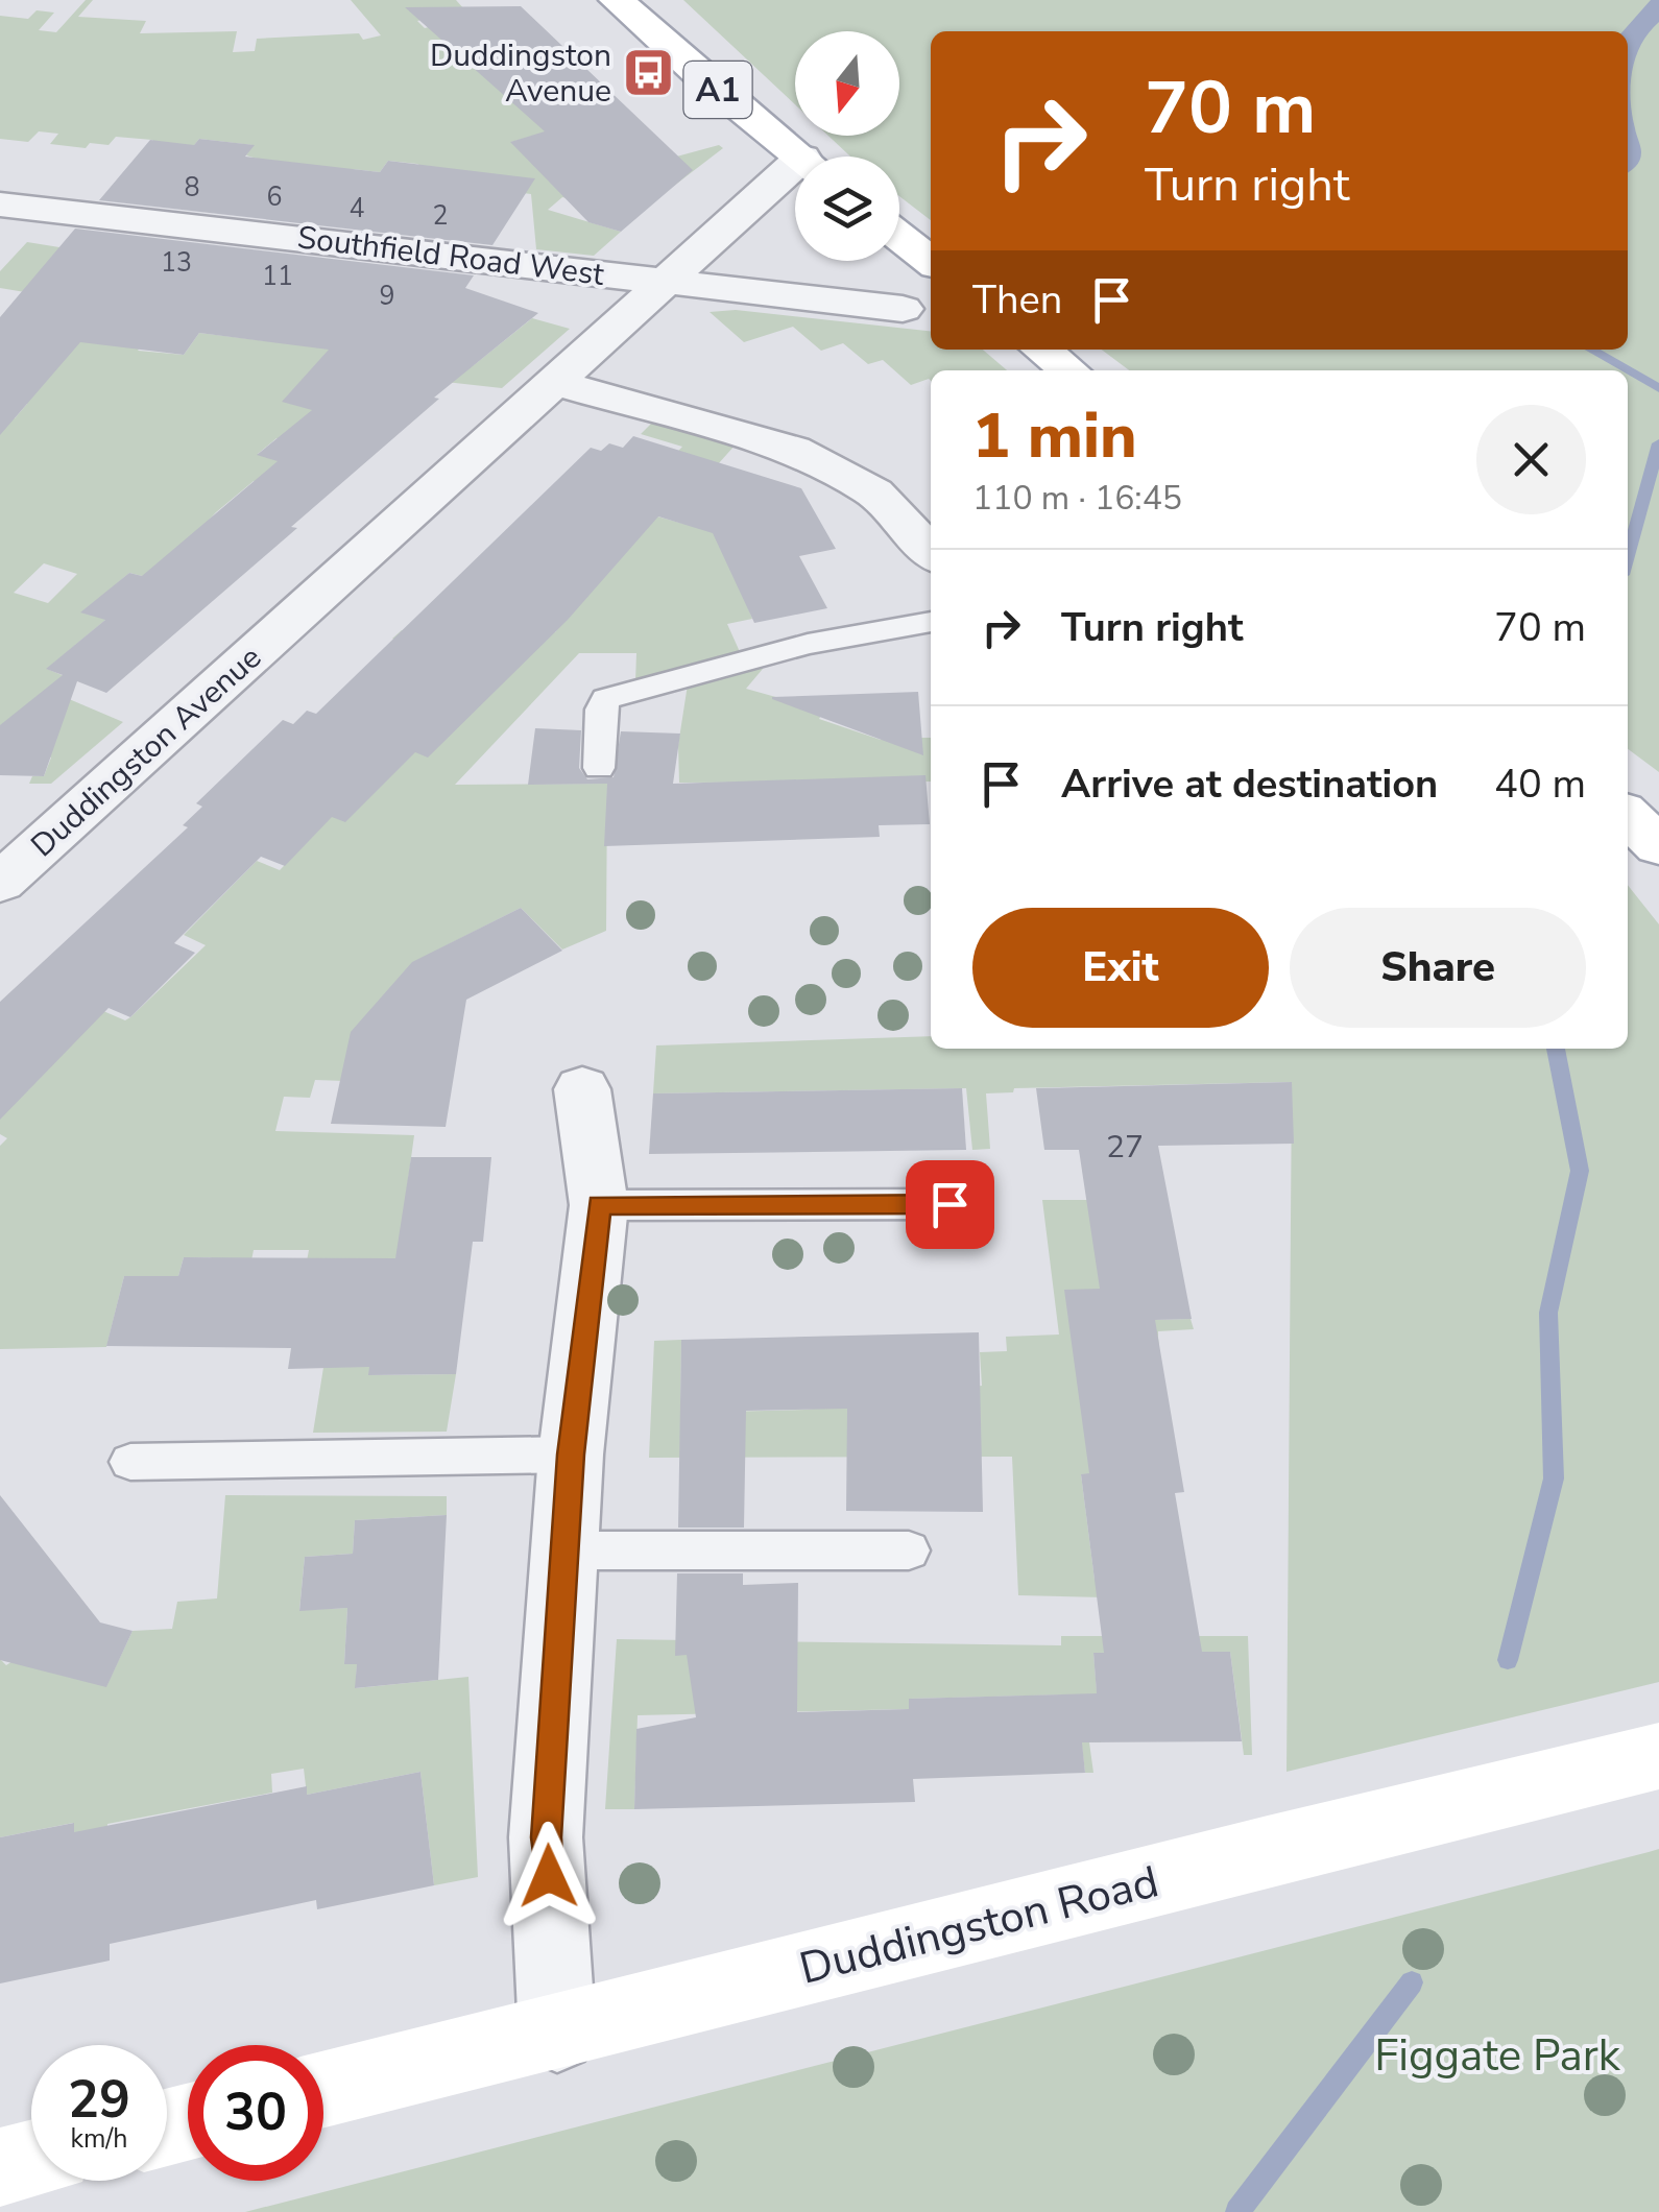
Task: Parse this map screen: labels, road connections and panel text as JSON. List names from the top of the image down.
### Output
{
  "streets": {
    "street": [
      "A1",
      "Southfield Road West",
      "Duddingston Avenue",
      "Duddingston Road"
    ]
  },
  "crossings": [
    ["Southfield Road West", "Duddingston Avenue"]
  ],
  "parks": ["Figgate Park"],
  "places": {
    "bus stop": ["Duddingston Avenue"]
  },
  "house_numbers": [
    "8",
    "6",
    "4",
    "2",
    "13",
    "11",
    "9",
    "27"
  ],
  "north": "bottom",
  "page": {
    "turn": ["70 m", "Turn right"],
    "then": "Then",
    "heading": ["1 min", "110 m · 16:45"],
    "list": [
      {
        "name": "Turn right",
        "value": "70 m"
      },
      {
        "name": "Arrive at destination",
        "value": "40 m"
      }
    ],
    "buttons": ["Exit", "Share"],
    "speed": "29 km/h",
    "limit": "30"
  }
}
